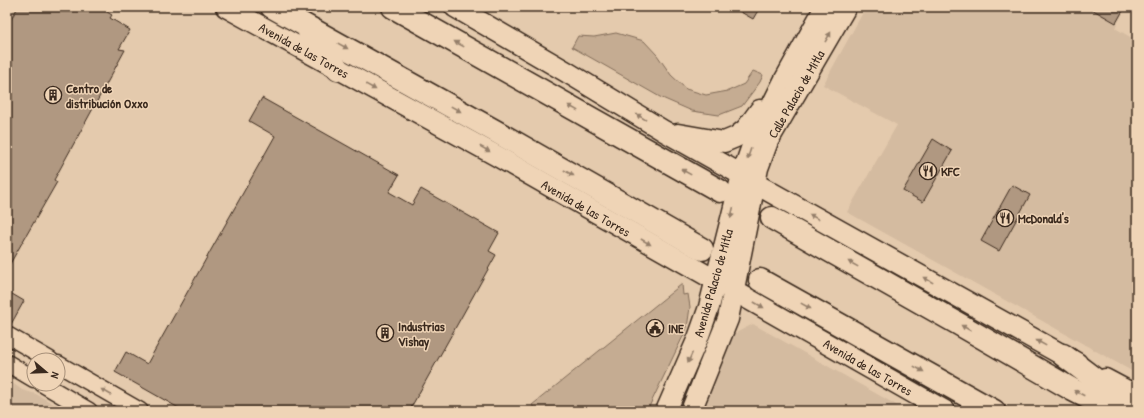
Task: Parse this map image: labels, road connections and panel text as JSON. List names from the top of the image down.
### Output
{
  "streets": {
    "highway": ["Avenida de las Torres"],
    "main road": ["Calle Palacio de Mitla", "Avenida Palacio de Mitla"]
  },
  "crossings": [
    ["Avenida de las Torres", "Avenida Palacio de Mitla"],
    ["Calle Palacio de Mitla", "Avenida Palacio de Mitla"]
  ],
  "places": {
    "building": ["Centro de distribución Oxxo", "Industrias Vishay"],
    "restaurant": ["KFC", "McDonald's"],
    "public building": ["INE"]
  },
  "north": "right"
}
